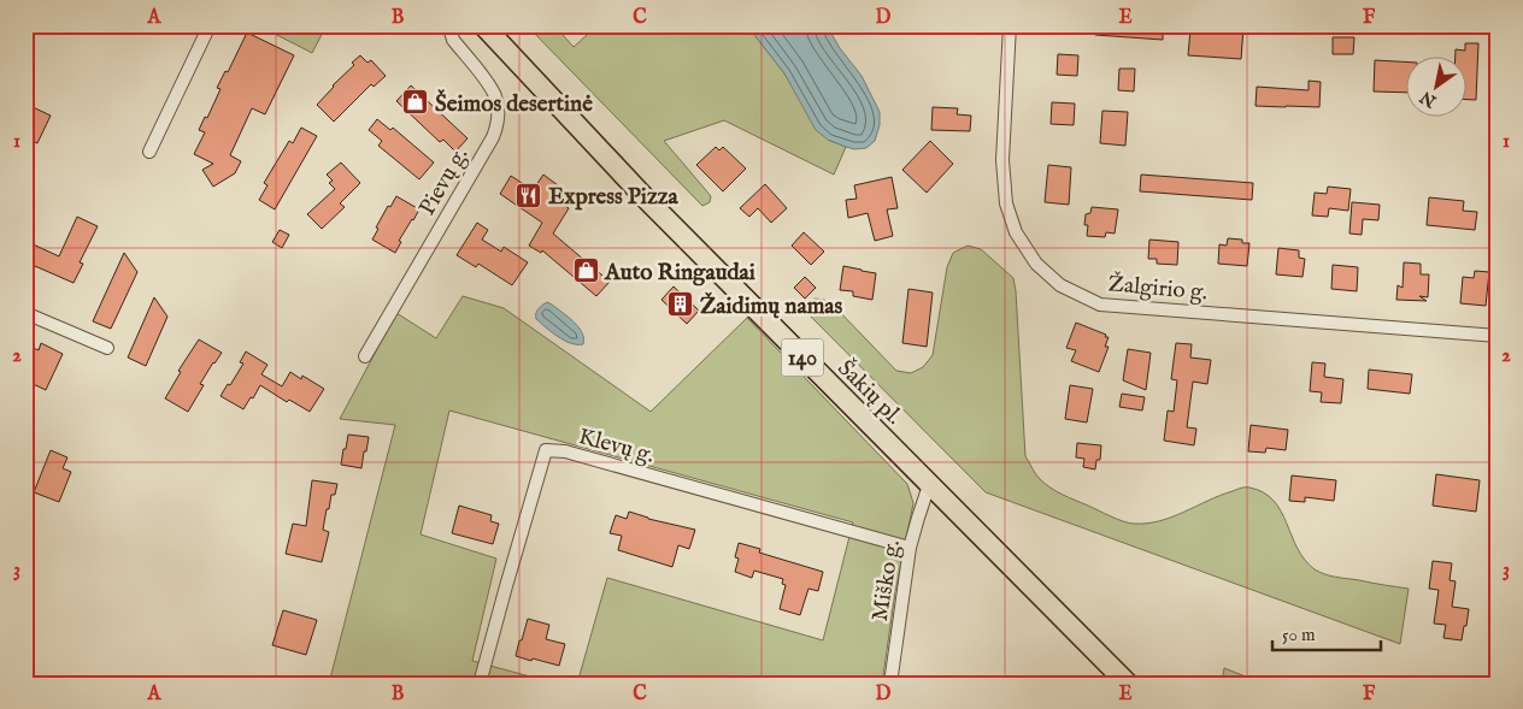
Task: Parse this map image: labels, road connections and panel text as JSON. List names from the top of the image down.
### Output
{
  "streets": {
    "main road": ["140", "Šakių pl."],
    "street": [
      "Pievų g.",
      "Žalgirio g.",
      "Klevų g.",
      "Miško g."
    ]
  },
  "crossings": [
    ["Šakių pl.", "Miško g."],
    ["Klevų g.", "Miško g."]
  ],
  "places": {
    "shop": ["Šeimos desertinė", "Auto Ringaudai"],
    "restaurant": ["Express Pizza"],
    "building": ["Žaidimų namas"]
  },
  "scale_bar": "50 m",
  "north": "bottom left",
  "grid": {
    "columns": [
      "A",
      "B",
      "C",
      "D",
      "E",
      "F"
    ],
    "rows": ["1", "2", "3"]
  }
}
